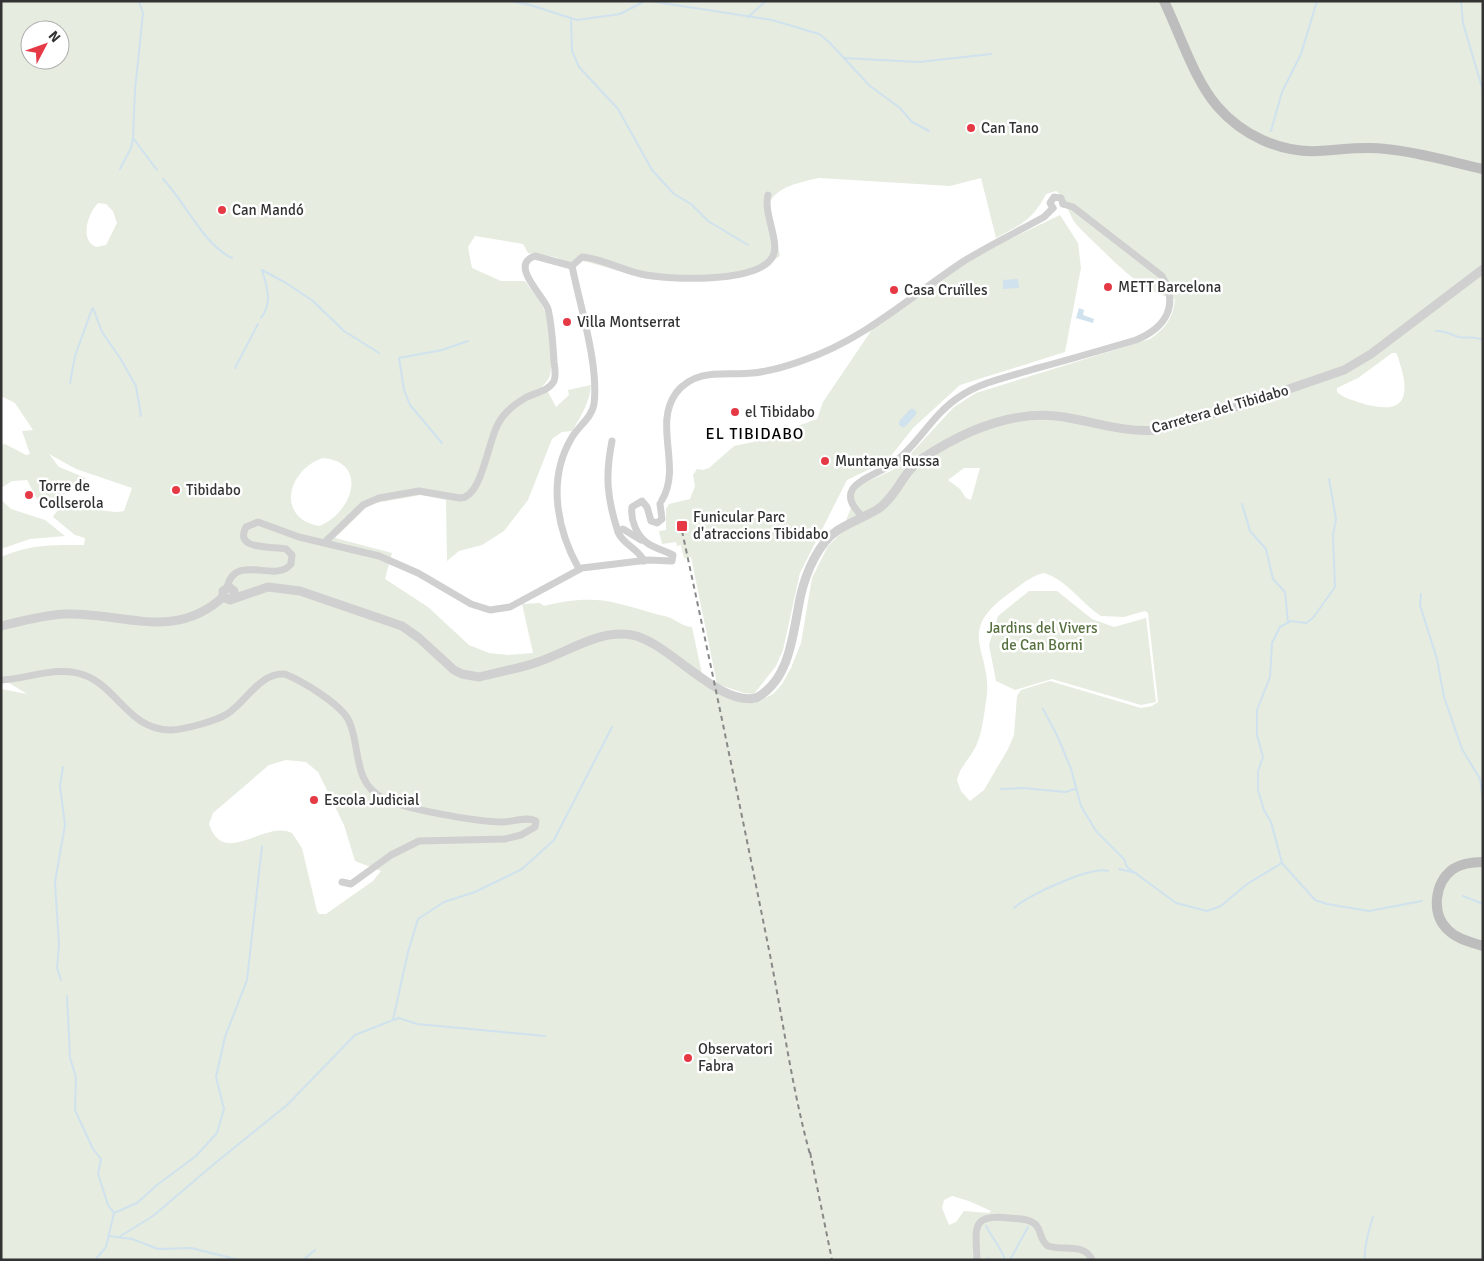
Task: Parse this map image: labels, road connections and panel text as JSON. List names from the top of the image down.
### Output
{
  "streets": {
    "street": ["Carretera del Tibidabo"]
  },
  "districts": ["EL TIBIDABO"],
  "parks": ["Jardins del Vivers de Can Borni"],
  "places": {
    "other": [
      "Can Tano",
      "Can Mandó",
      "METT Barcelona",
      "Casa Cruïlles",
      "Villa Montserrat",
      "el Tibidabo",
      "Muntanya Russa",
      "Tibidabo",
      "Torre de Collserola",
      "Escola Judicial",
      "Observatori Fabra"
    ],
    "transit": ["Funicular Parc d'atraccions Tibidabo"]
  },
  "north": "top right"
}
